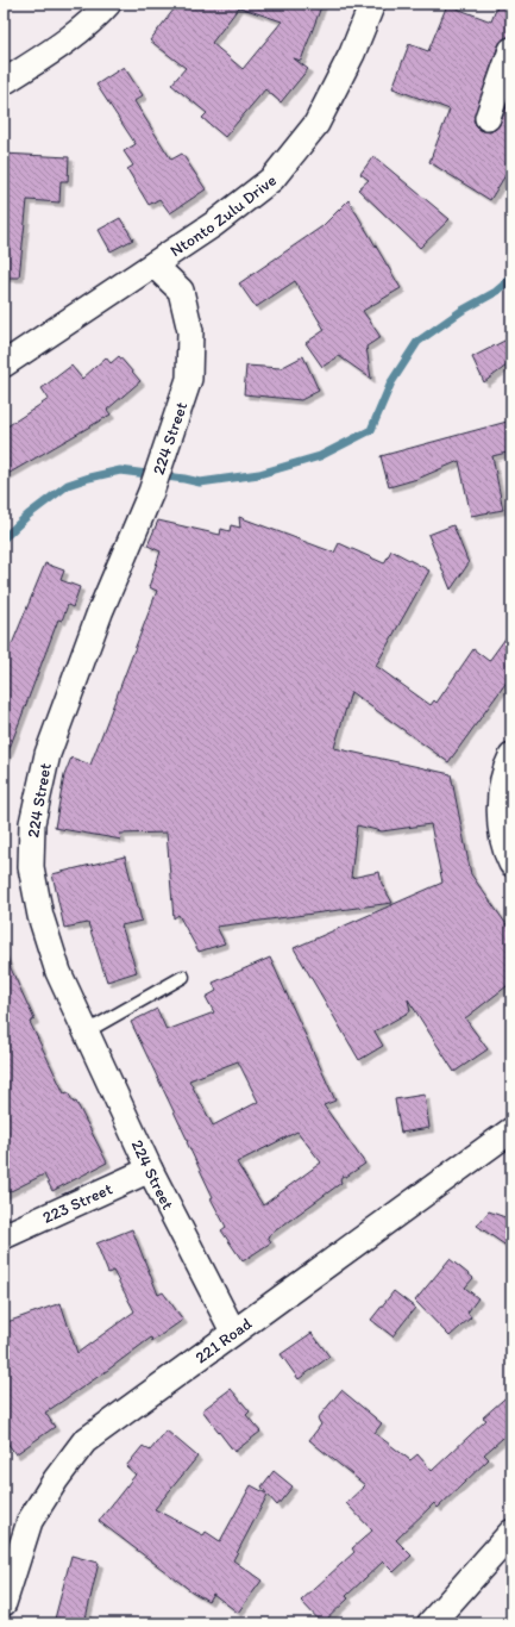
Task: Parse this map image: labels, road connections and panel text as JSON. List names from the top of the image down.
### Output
{
  "streets": {
    "street": [
      "Ntonto Zulu Drive",
      "224 Street",
      "223 Street",
      "221 Road"
    ]
  },
  "crossings": [
    ["Ntonto Zulu Drive", "224 Street"],
    ["224 Street", "223 Street"],
    ["224 Street", "221 Road"]
  ]
}
